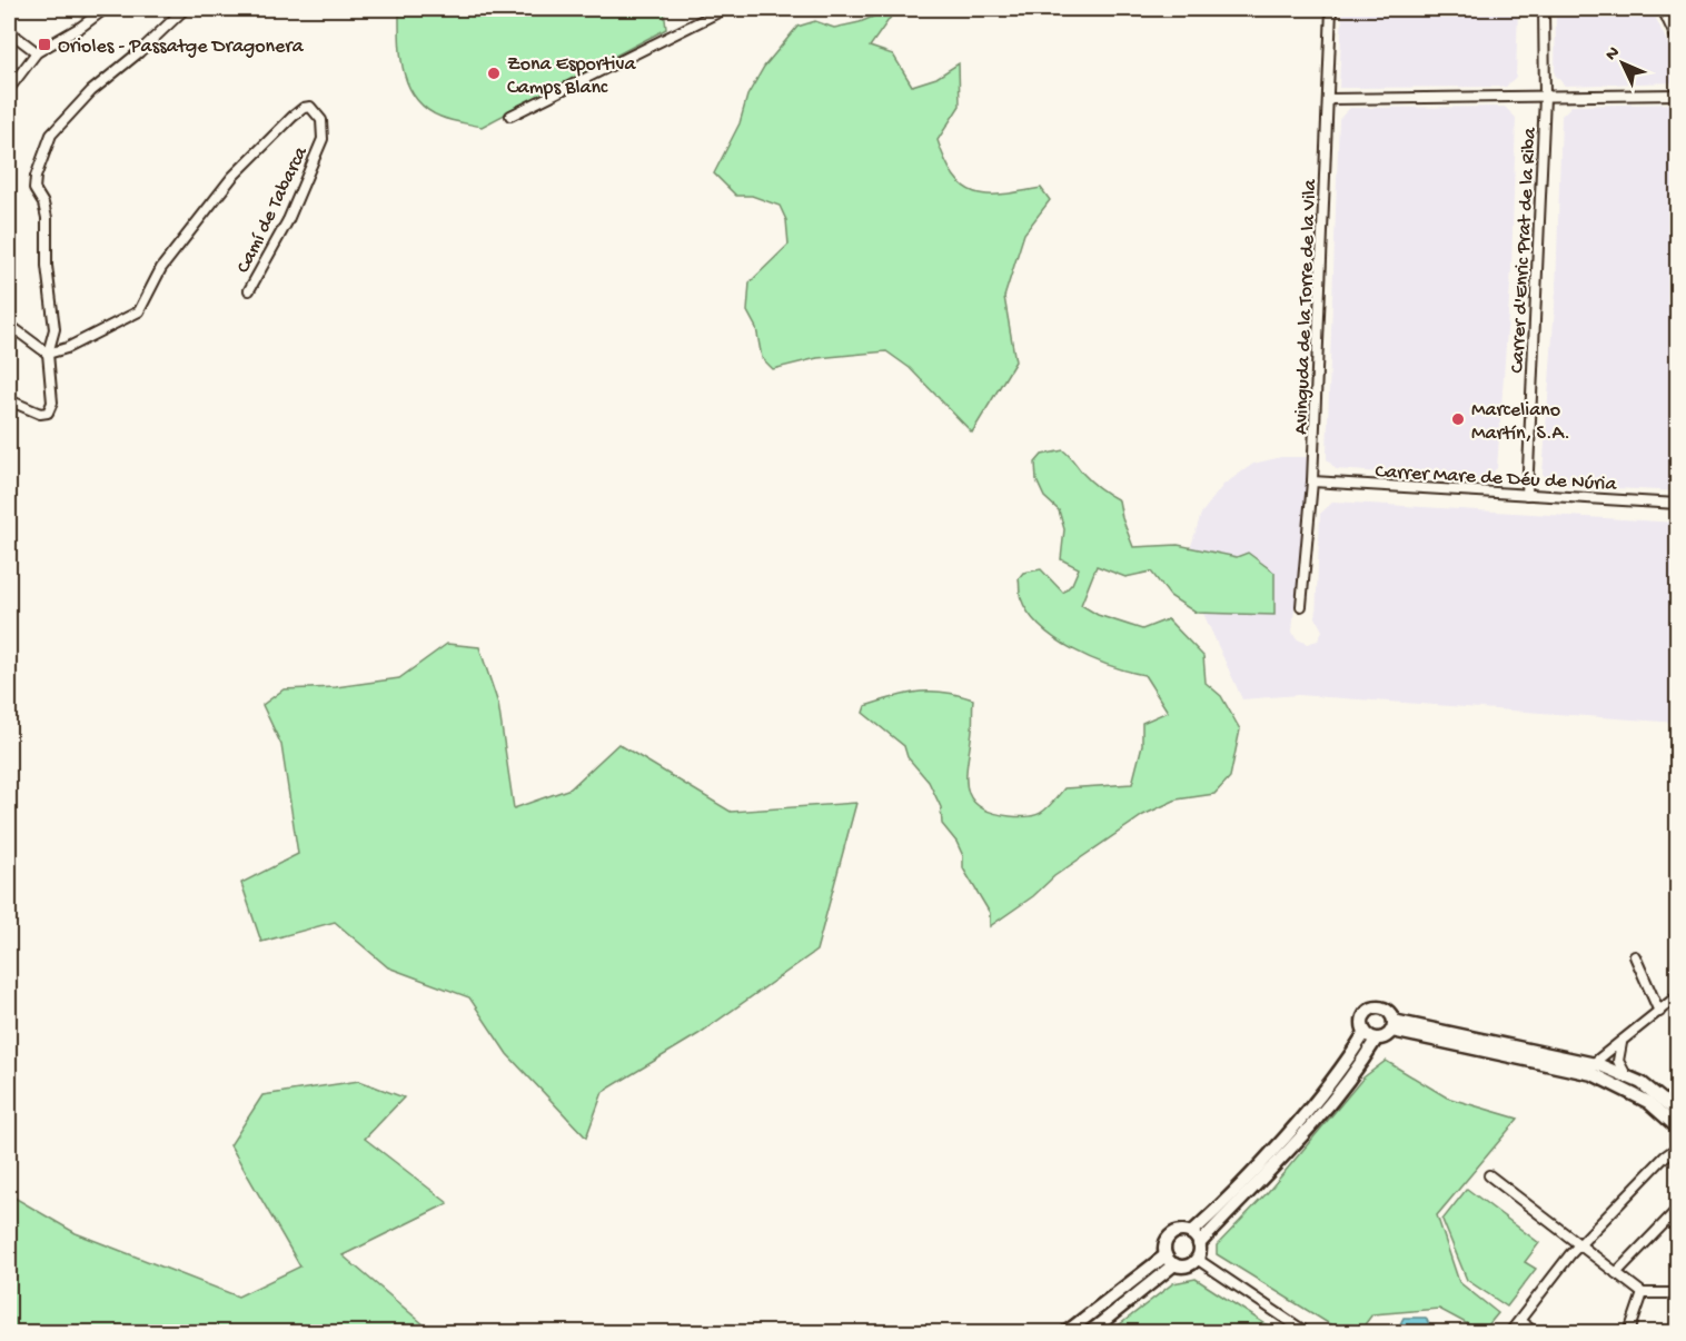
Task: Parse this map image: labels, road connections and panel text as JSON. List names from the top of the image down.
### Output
{
  "streets": {
    "street": [
      "Camí de Tabarca",
      "Carrer d'Enric Prat de la Riba",
      "Avinguda de la Torre de la Vila",
      "Carrer Mare de Déu de Núria"
    ]
  },
  "crossings": [
    ["Carrer d'Enric Prat de la Riba", "Carrer Mare de Déu de Núria"],
    ["Avinguda de la Torre de la Vila", "Carrer Mare de Déu de Núria"]
  ],
  "places": {
    "transit": ["Orioles - Passatge Dragonera"],
    "other": ["Zona Esportiva Camps Blanc", "Marceliano Martín, S.A."]
  },
  "north": "top left"
}
